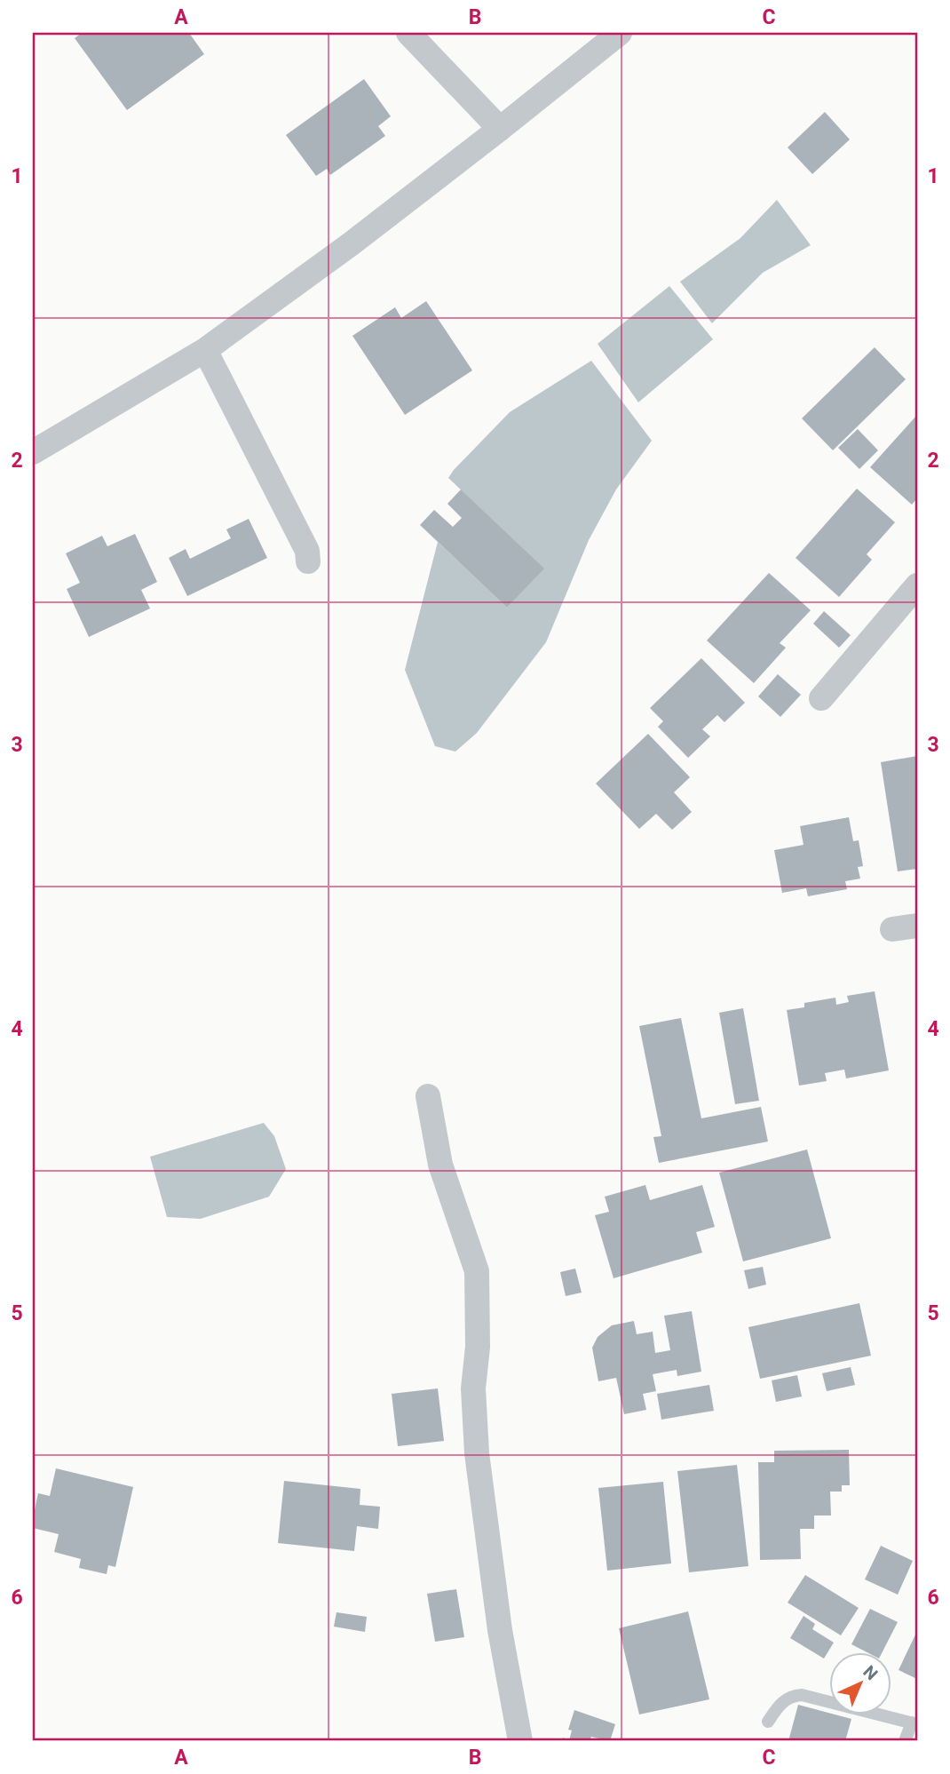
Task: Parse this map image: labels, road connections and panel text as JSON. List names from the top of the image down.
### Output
{
  "north": "top right",
  "grid": {
    "columns": ["A", "B", "C"],
    "rows": [
      "1",
      "2",
      "3",
      "4",
      "5",
      "6"
    ]
  }
}
